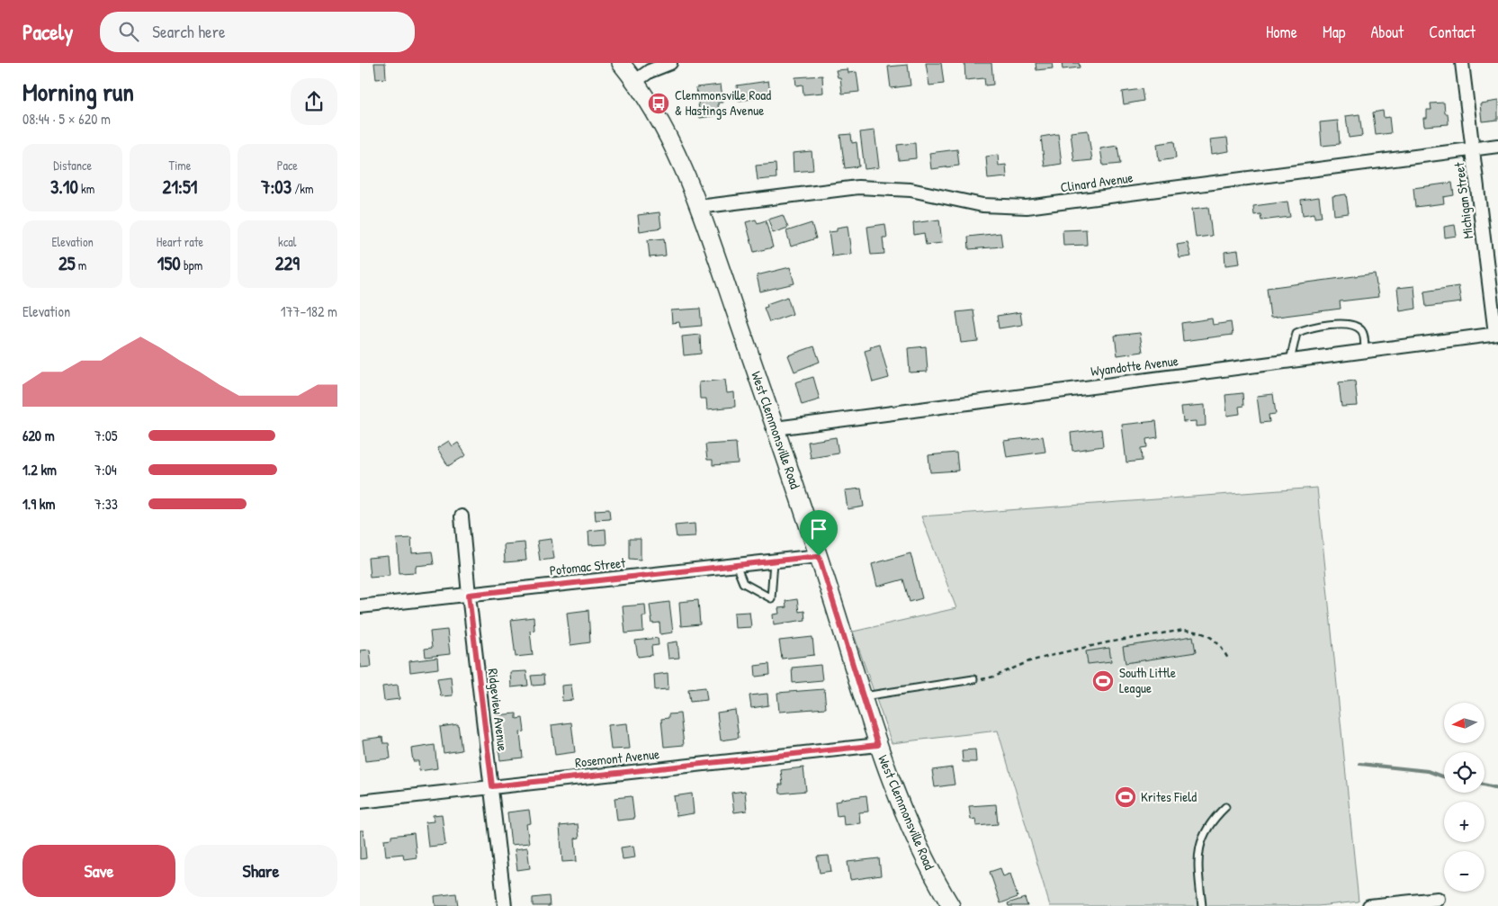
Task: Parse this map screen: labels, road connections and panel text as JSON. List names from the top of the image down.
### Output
{
  "streets": {
    "main road": ["West Clemmonsville Road"],
    "street": [
      "Clinard Avenue",
      "Michigan Street",
      "Wyandotte Avenue",
      "Potomac Street",
      "Ridgeview Avenue",
      "Rosemont Avenue"
    ]
  },
  "crossings": [
    ["Clinard Avenue", "Michigan Street"],
    ["Clinard Avenue", "West Clemmonsville Road"],
    ["Michigan Street", "Wyandotte Avenue"],
    ["Wyandotte Avenue", "West Clemmonsville Road"],
    ["West Clemmonsville Road", "Potomac Street"],
    ["West Clemmonsville Road", "Rosemont Avenue"],
    ["Potomac Street", "Ridgeview Avenue"],
    ["Ridgeview Avenue", "Rosemont Avenue"]
  ],
  "places": {
    "bus stop": ["Clemmonsville Road & Hastings Avenue"],
    "sports": ["South Little League", "Krites Field"]
  },
  "north": "left",
  "page": {
    "header": "Pacely",
    "search": "Search here",
    "nav": [
      "Home",
      "Map",
      "About",
      "Contact"
    ],
    "heading": ["Morning run", "08:44 · 5 × 620 m"],
    "stats": [
      ["Distance", "3.10 km"],
      ["Time", "21:51"],
      ["Pace", "7:03 /km"],
      ["Elevation", "25 m"],
      ["Heart rate", "150 bpm"],
      ["kcal", "229"]
    ],
    "chart": ["Elevation", "177–182 m"],
    "list": [
      {
        "name": "620 m",
        "note": "7:05"
      },
      {
        "name": "1.2 km",
        "note": "7:04"
      },
      {
        "name": "1.9 km",
        "note": "7:33"
      }
    ],
    "map_buttons": ["+", "−"],
    "buttons": ["Save", "Share"]
  }
}
